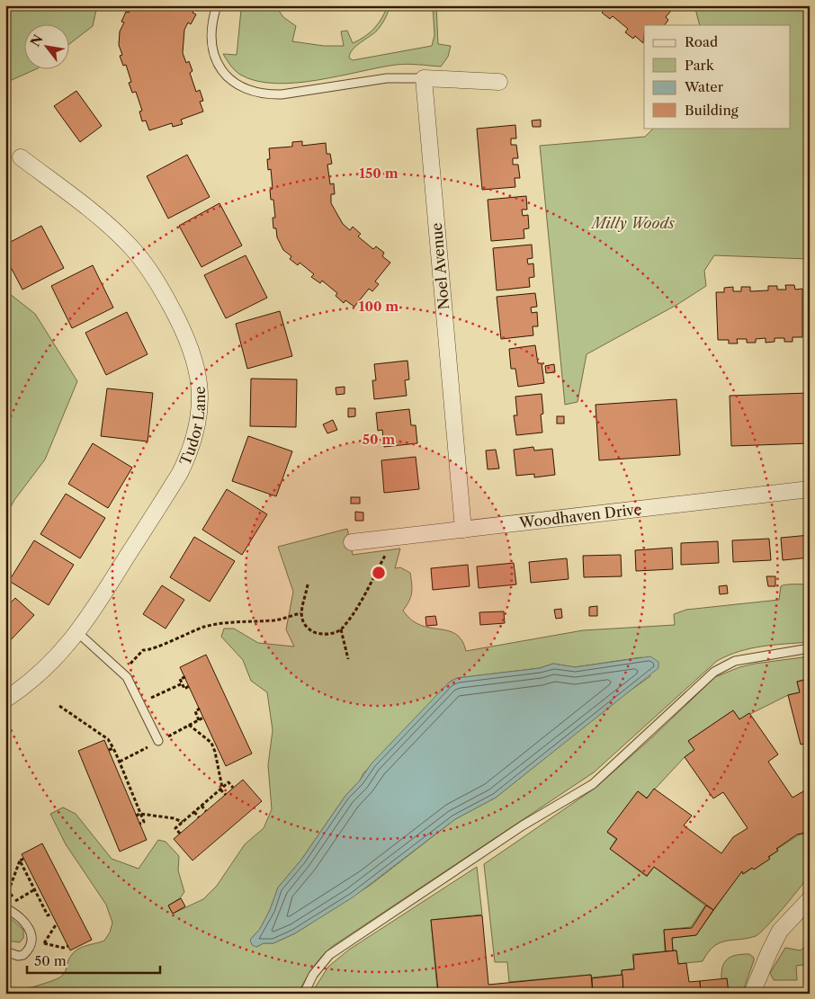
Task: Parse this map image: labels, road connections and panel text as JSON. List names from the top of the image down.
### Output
{
  "streets": {
    "street": ["Noel Avenue", "Tudor Lane", "Woodhaven Drive"]
  },
  "crossings": [
    ["Noel Avenue", "Woodhaven Drive"]
  ],
  "parks": ["Milly Woods"],
  "legend": [
    "Road",
    "Park",
    "Water",
    "Building"
  ],
  "scale_bar": "50 m",
  "north": "top left",
  "rings": ["150 m", "100 m", "50 m"]
}
